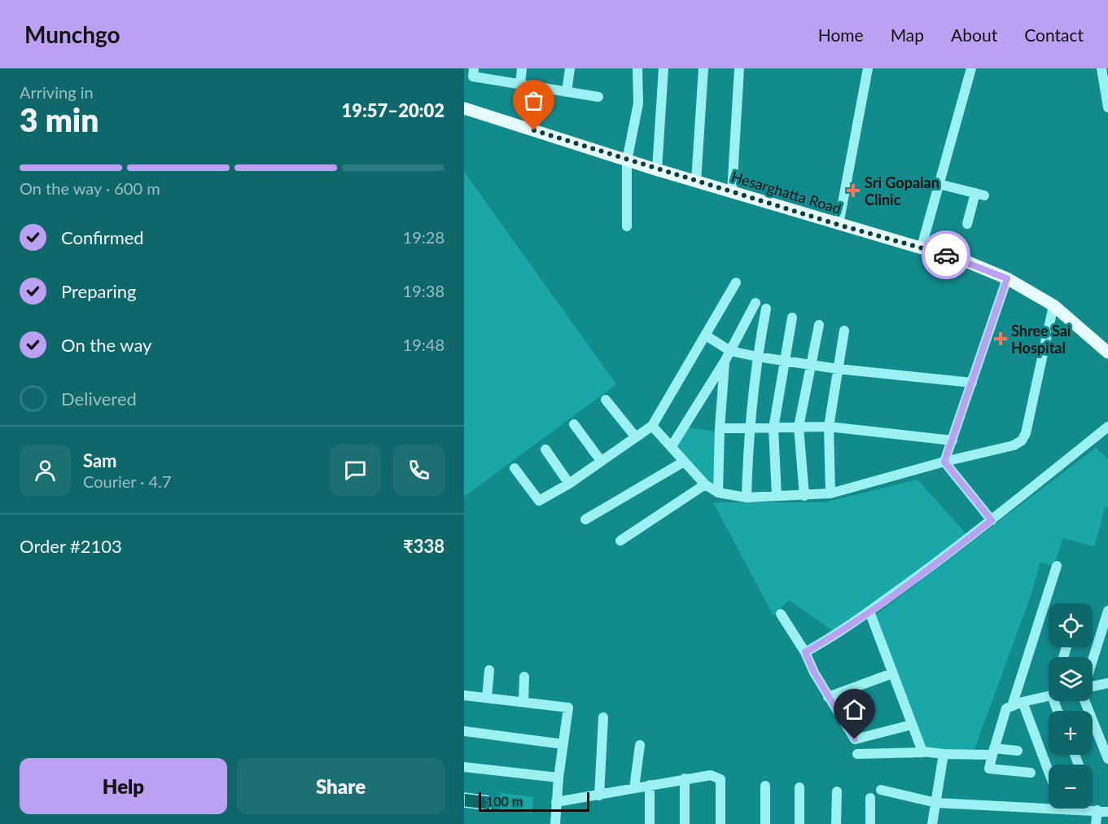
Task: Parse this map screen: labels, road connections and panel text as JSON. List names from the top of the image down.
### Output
{
  "streets": {
    "main road": ["Hesarghatta Road"]
  },
  "places": {
    "health": ["Sri Gopalan Clinic", "Shree Sai Hospital"]
  },
  "scale_bar": "100 m",
  "page": {
    "header": "Munchgo",
    "nav": [
      "Home",
      "Map",
      "About",
      "Contact"
    ],
    "heading": ["3 min", "Arriving in", "19:57–20:02"],
    "panel": [
      "Sam",
      "Courier · 4.7",
      "Order #2103",
      "₹338"
    ],
    "bar": "On the way · 600 m",
    "list": [
      ["Confirmed", "19:28"],
      ["Preparing", "19:38"],
      ["On the way", "19:48"],
      "Delivered"
    ],
    "map_buttons": ["+", "−"],
    "buttons": ["Help", "Share"],
    "scale": "100 m"
  }
}
